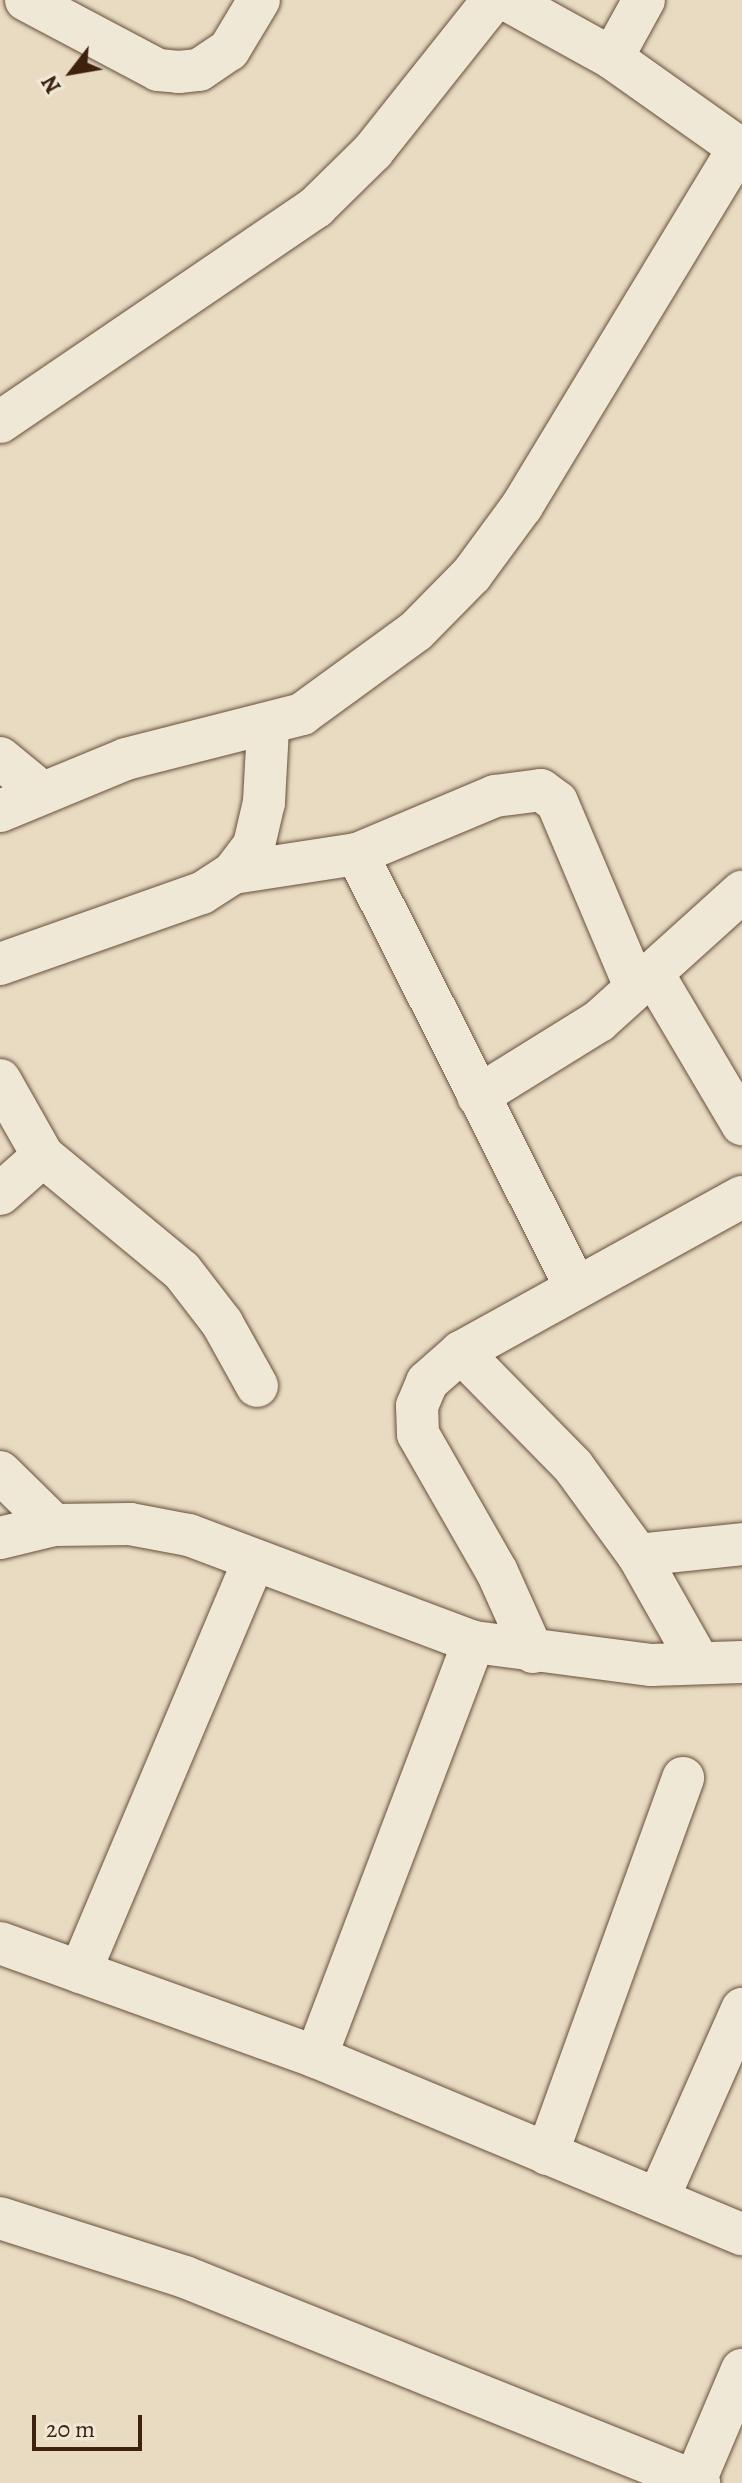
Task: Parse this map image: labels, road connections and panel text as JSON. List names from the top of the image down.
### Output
{
  "scale_bar": "20 m",
  "north": "bottom left"
}
